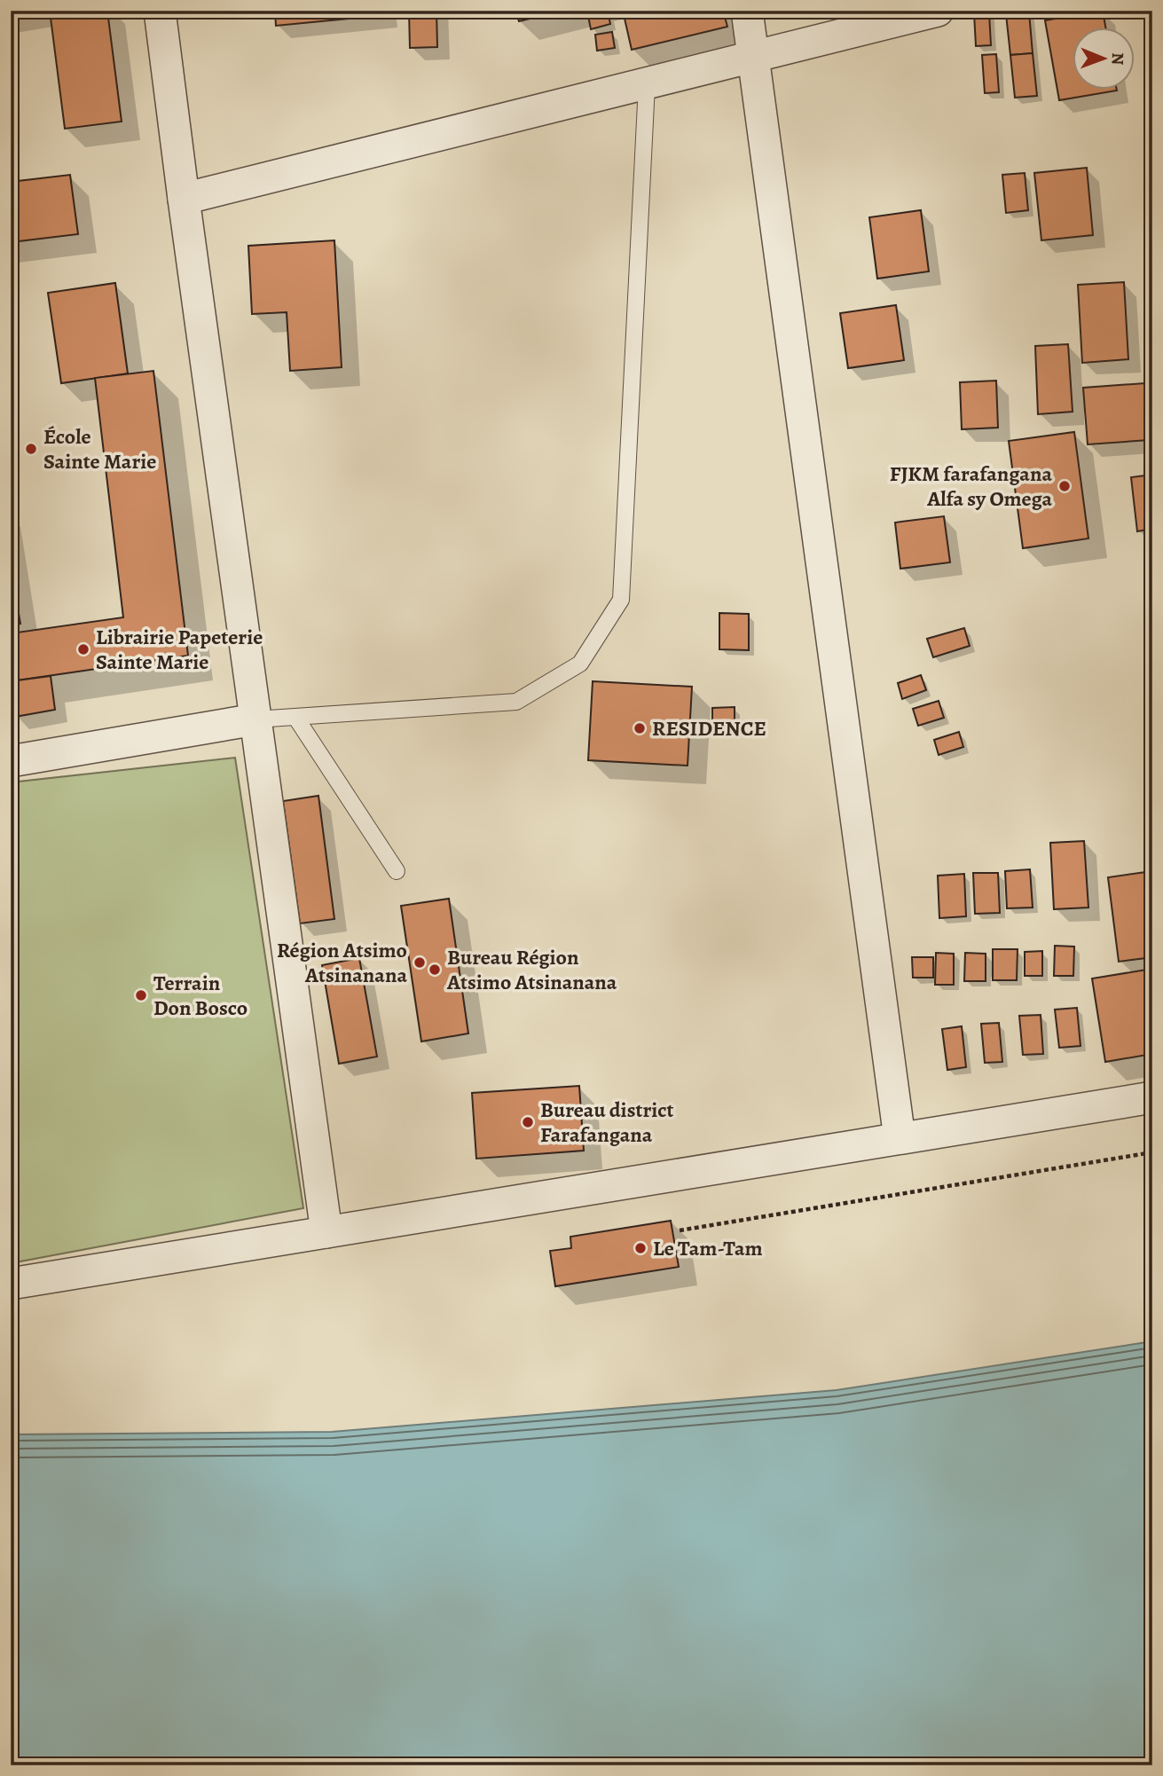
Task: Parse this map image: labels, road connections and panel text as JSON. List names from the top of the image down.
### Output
{
  "places": [
    "École Sainte Marie",
    "FJKM farafangana Alfa sy Omega",
    "Librairie Papeterie Sainte Marie",
    "RESIDENCE",
    "Région Atsimo Atsinanana",
    "Bureau Région Atsimo Atsinanana",
    "Terrain Don Bosco",
    "Bureau district Farafangana",
    "Le Tam-Tam"
  ],
  "north": "right"
}
